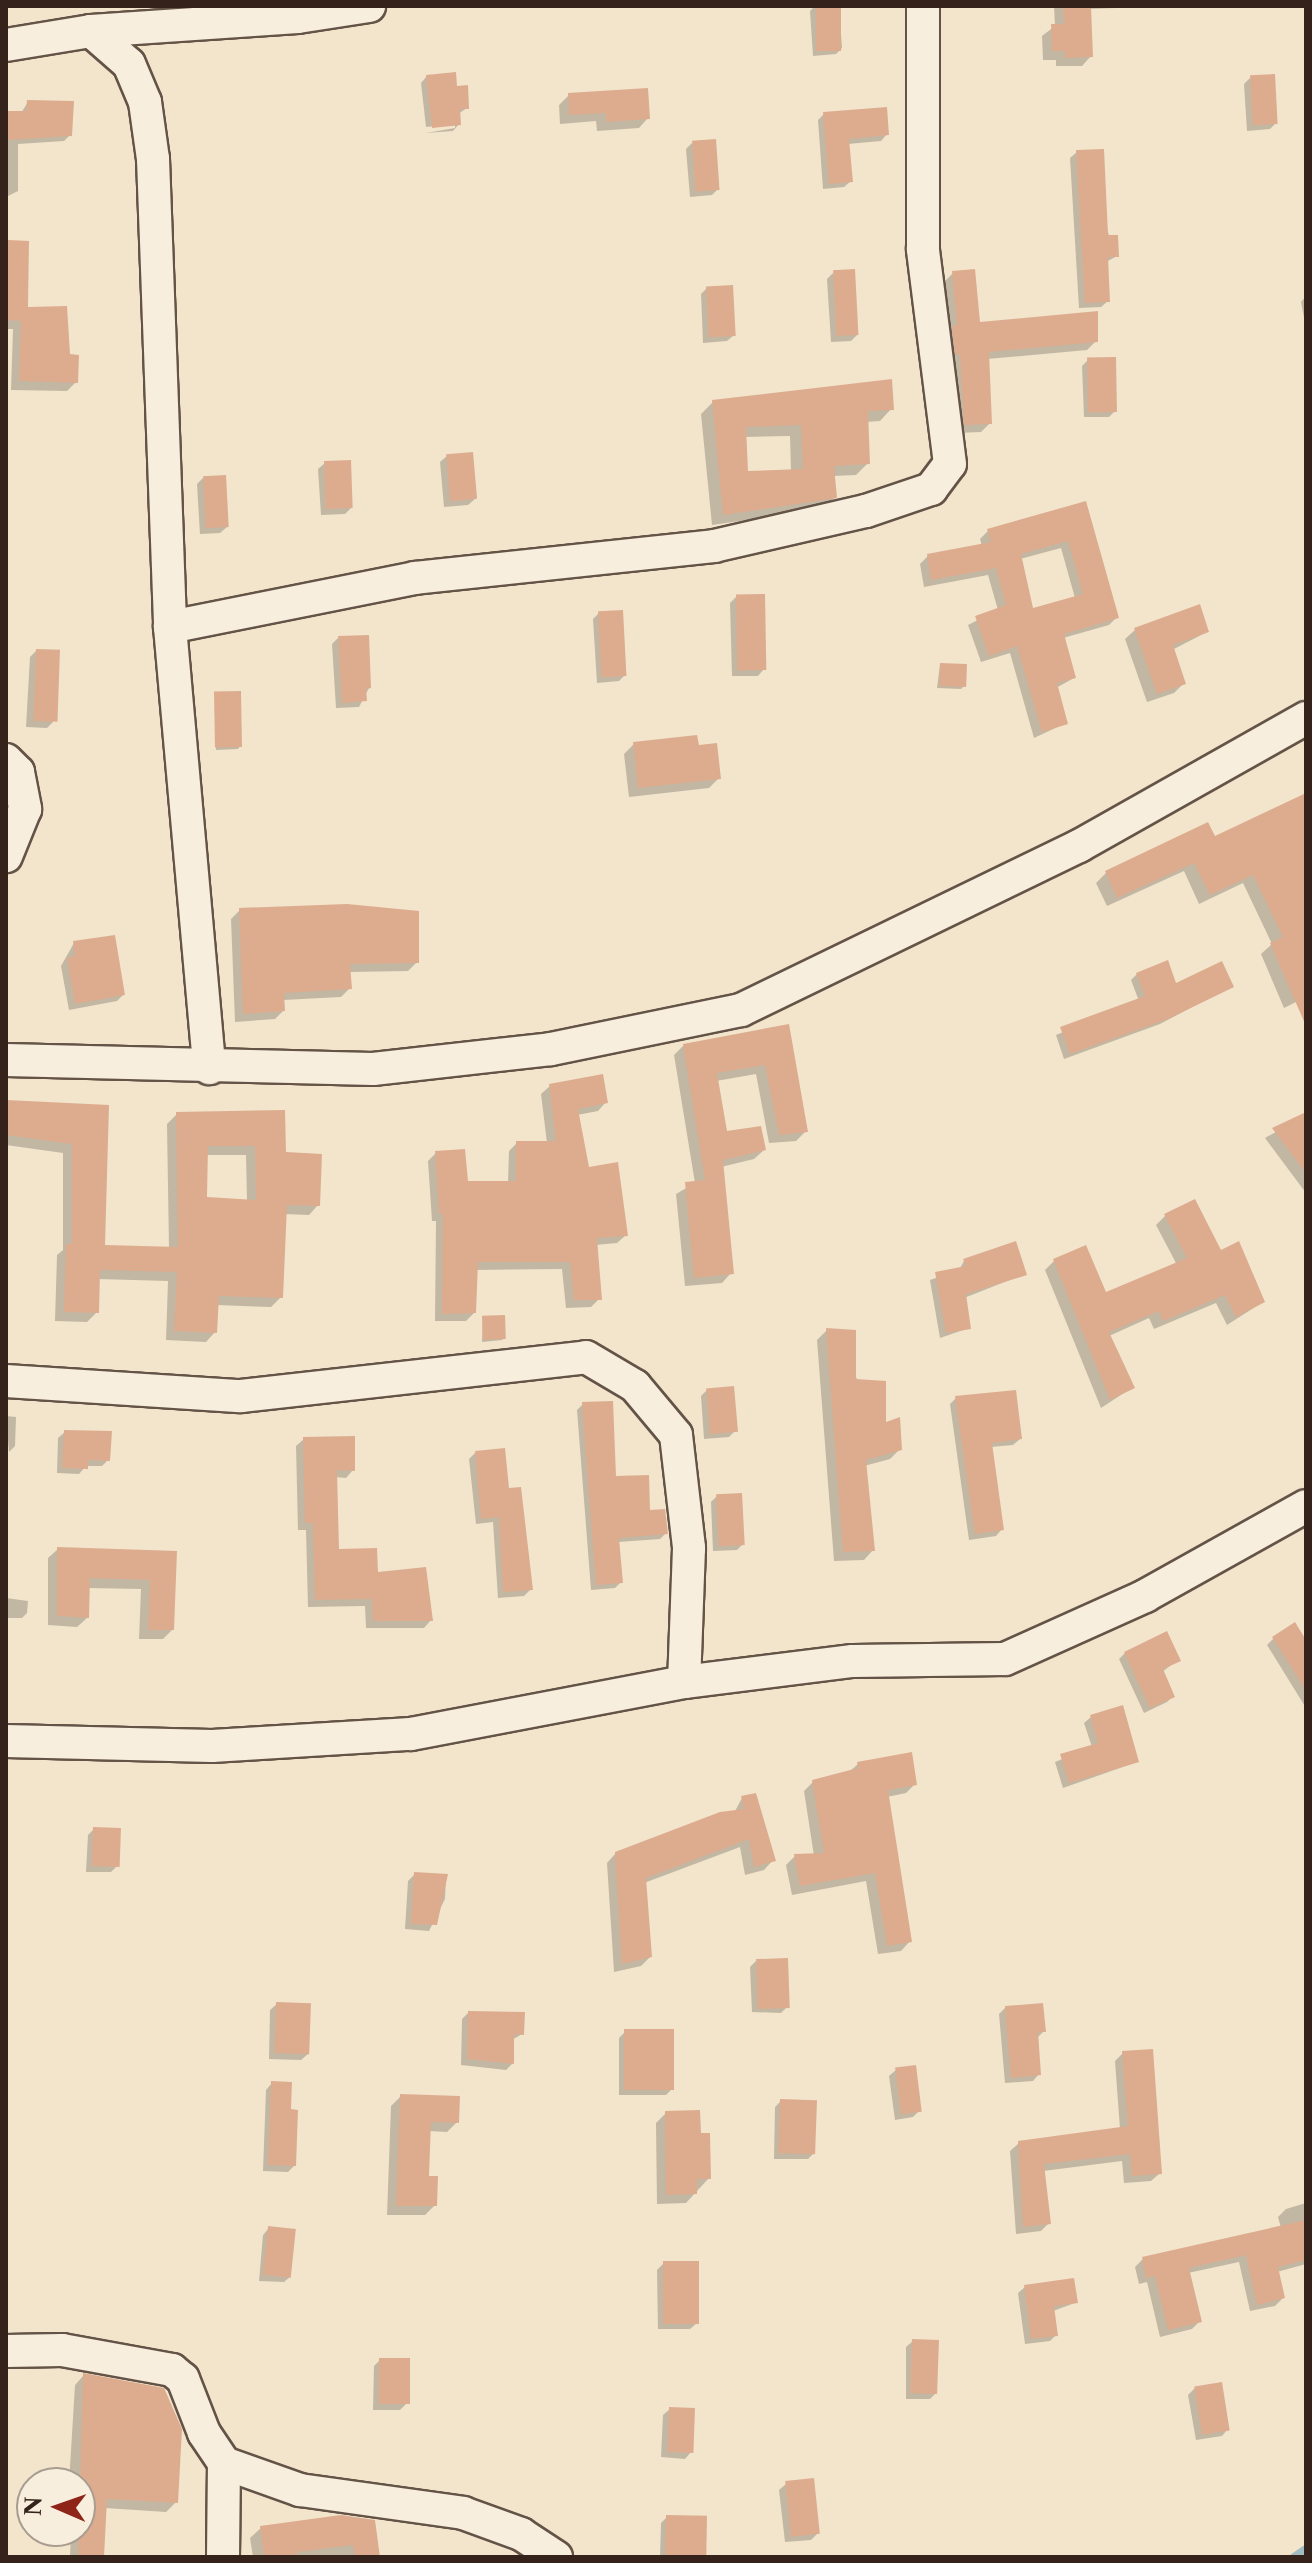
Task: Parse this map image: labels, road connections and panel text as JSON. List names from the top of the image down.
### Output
{
  "north": "left"
}
